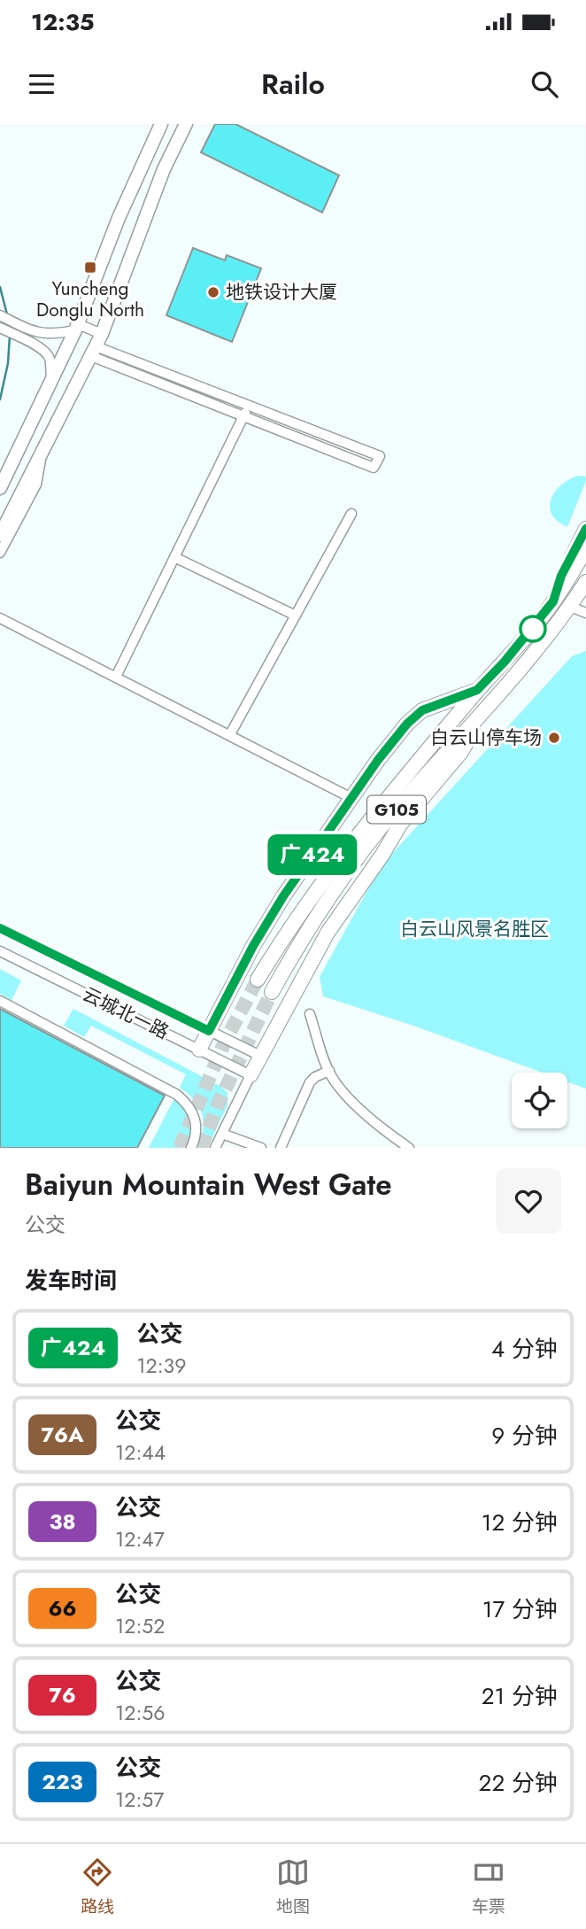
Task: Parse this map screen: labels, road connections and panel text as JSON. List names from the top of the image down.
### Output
{
  "streets": {
    "highway": ["G105"],
    "street": ["云城北一路"]
  },
  "parks": ["白云山风景名胜区"],
  "places": {
    "transit": ["Yuncheng Donglu North"],
    "other": ["地铁设计大厦", "白云山停车场"]
  },
  "lines": ["bus line 广424"],
  "page": {
    "status": "12:35",
    "header": "Railo",
    "on_map": "广424",
    "heading": [
      ["Baiyun Mountain West Gate", "公交"],
      "发车时间"
    ],
    "list": [
      {
        "mark": "广424",
        "name": "公交",
        "note": "12:39",
        "value": "4 分钟"
      },
      {
        "mark": "76A",
        "name": "公交",
        "note": "12:44",
        "value": "9 分钟"
      },
      {
        "mark": "38",
        "name": "公交",
        "note": "12:47",
        "value": "12 分钟"
      },
      {
        "mark": "66",
        "name": "公交",
        "note": "12:52",
        "value": "17 分钟"
      },
      {
        "mark": "76",
        "name": "公交",
        "note": "12:56",
        "value": "21 分钟"
      },
      {
        "mark": "223",
        "name": "公交",
        "note": "12:57",
        "value": "22 分钟"
      }
    ],
    "tabs": ["路线", "地图", "车票"]
  }
}
